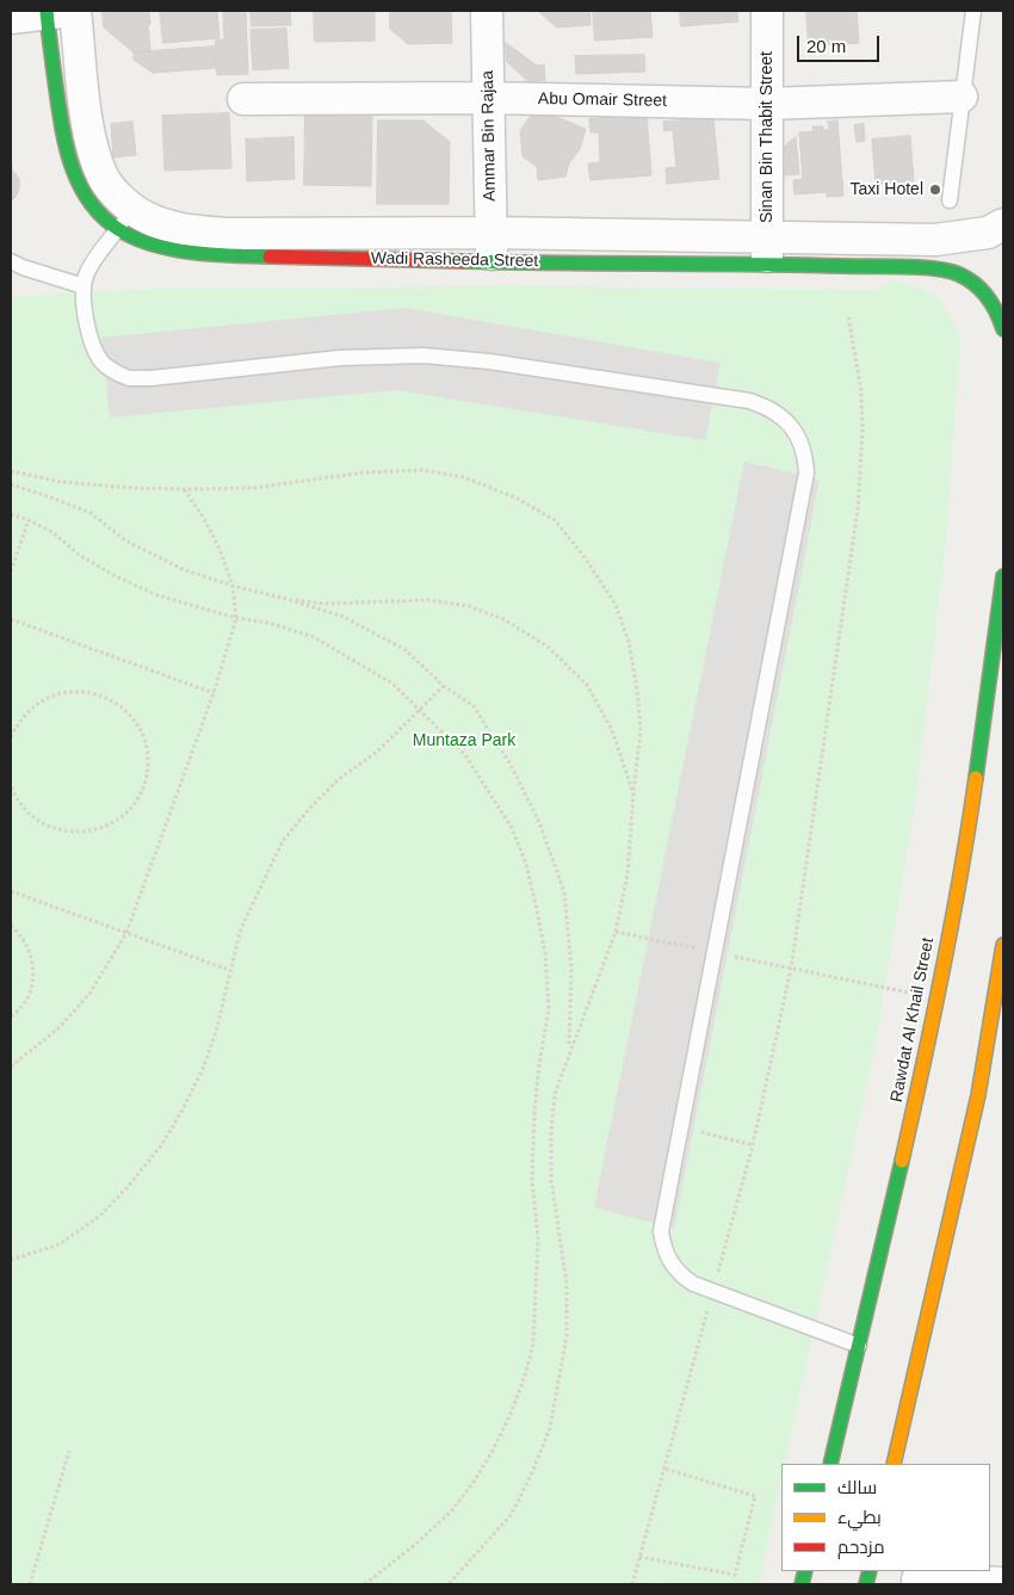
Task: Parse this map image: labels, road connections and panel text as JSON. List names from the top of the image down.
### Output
{
  "streets": {
    "main road": ["Wadi Rasheeda Street", "Rawdat Al Khail Street"],
    "street": ["Abu Omair Street", "Ammar Bin Rajaa", "Sinan Bin Thabit Street"]
  },
  "crossings": [
    ["Abu Omair Street", "Ammar Bin Rajaa"],
    ["Abu Omair Street", "Sinan Bin Thabit Street"],
    ["Ammar Bin Rajaa", "Wadi Rasheeda Street"],
    ["Sinan Bin Thabit Street", "Wadi Rasheeda Street"]
  ],
  "parks": ["Muntaza Park"],
  "places": ["Taxi Hotel"],
  "legend": ["سالك", "بطيء", "مزدحم"],
  "scale_bar": "20 m"
}
